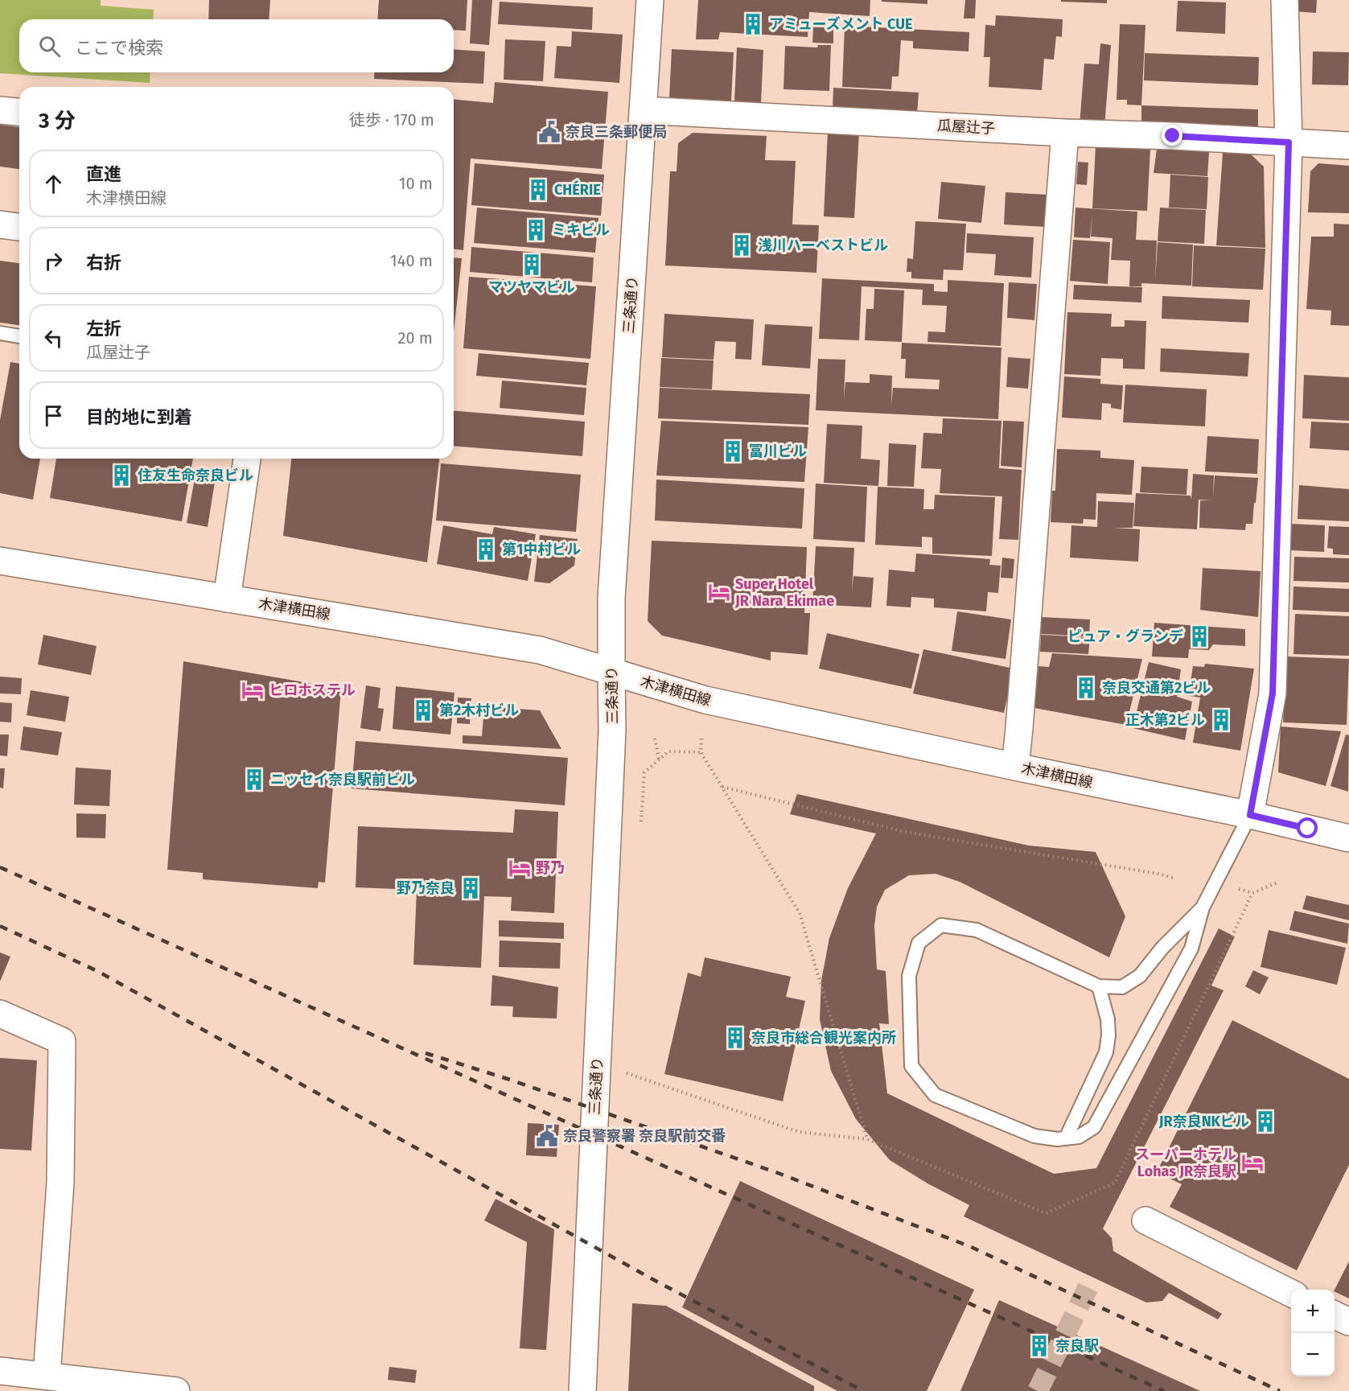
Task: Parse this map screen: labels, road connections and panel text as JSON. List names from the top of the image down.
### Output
{
  "streets": {
    "street": ["瓜屋辻子", "三条通り", "木津横田線"]
  },
  "crossings": [
    ["瓜屋辻子", "三条通り"],
    ["三条通り", "木津横田線"]
  ],
  "places": {
    "building": [
      "アミューズメント CUE",
      "CHÉRIE",
      "ミキビル",
      "浅川ハーベストビル",
      "マツヤマビル",
      "冨川ビル",
      "住友生命奈良ビル",
      "第1中村ビル",
      "ピュア・グランデ",
      "奈良交通第2ビル",
      "第2木村ビル",
      "正木第2ビル",
      "ニッセイ奈良駅前ビル",
      "野乃奈良",
      "奈良市総合観光案内所",
      "JR奈良NKビル",
      "奈良駅"
    ],
    "public building": ["奈良三条郵便局", "奈良警察署 奈良駅前交番"],
    "hotel": [
      "Super Hotel JR Nara Ekimae",
      "ヒロホステル",
      "野乃",
      "スーパーホテル Lohas JR奈良駅"
    ]
  },
  "page": {
    "search": "ここで検索",
    "heading": ["3 分", "徒歩 · 170 m"],
    "list": [
      ["直進", "木津横田線", "10 m"],
      ["右折", "140 m"],
      ["左折", "瓜屋辻子", "20 m"],
      "目的地に到着"
    ],
    "map_buttons": ["+", "−"]
  }
}
